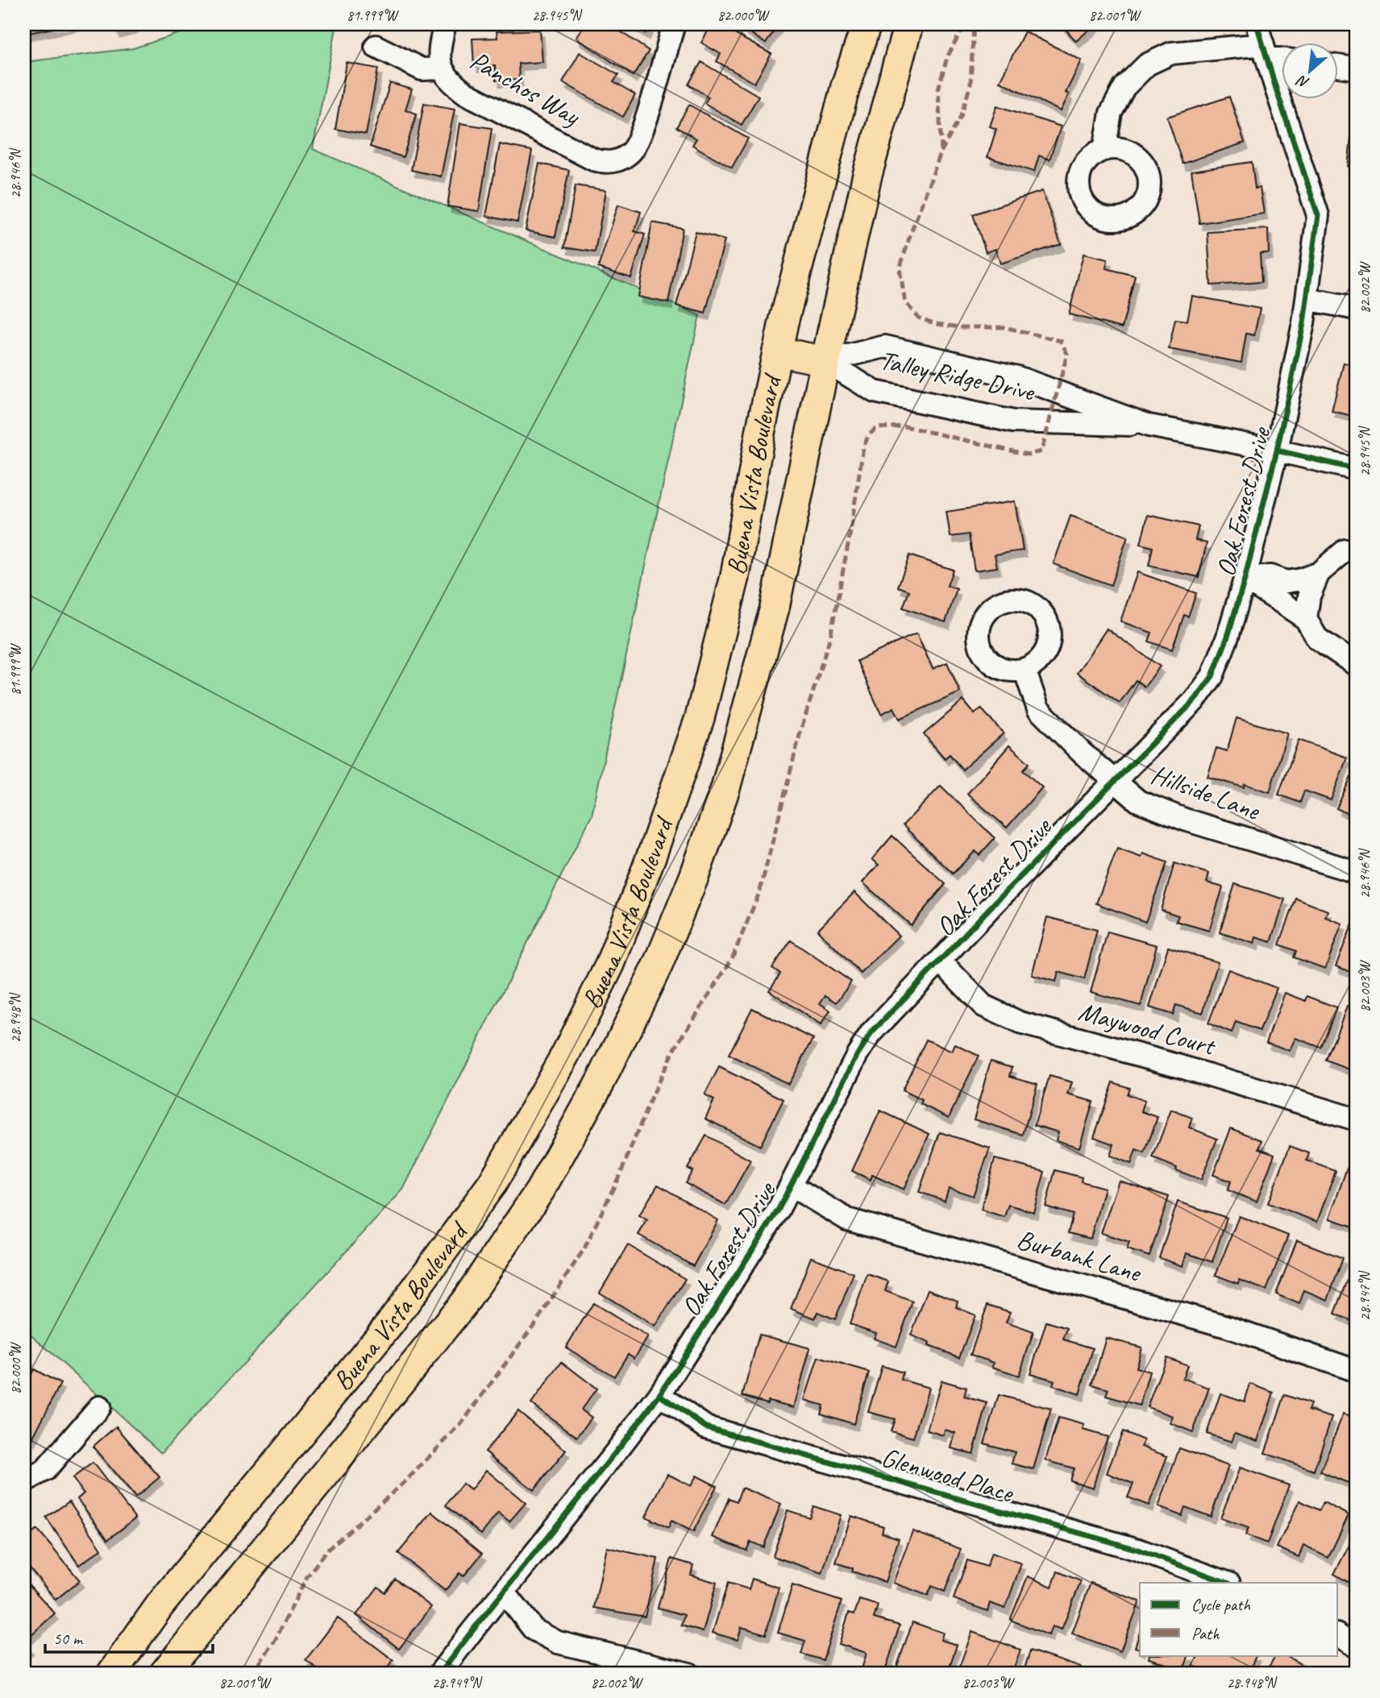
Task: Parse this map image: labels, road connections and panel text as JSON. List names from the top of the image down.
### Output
{
  "streets": {
    "main road": ["Buena Vista Boulevard"],
    "street": [
      "Panchos Way",
      "Talley Ridge Drive",
      "Oak Forest Drive",
      "Hillside Lane",
      "Maywood Court",
      "Burbank Lane",
      "Glenwood Place"
    ]
  },
  "crossings": [
    ["Talley Ridge Drive", "Buena Vista Boulevard"],
    ["Talley Ridge Drive", "Oak Forest Drive"],
    ["Oak Forest Drive", "Hillside Lane"],
    ["Oak Forest Drive", "Maywood Court"],
    ["Oak Forest Drive", "Burbank Lane"],
    ["Oak Forest Drive", "Glenwood Place"]
  ],
  "legend": ["Cycle path", "Path"],
  "scale_bar": "50 m",
  "north": "bottom left",
  "coordinates": [
    "81.999°W",
    "28.945°N",
    "82.000°W",
    "82.001°W",
    "28.946°N",
    "82.002°W",
    "82.003°W",
    "28.948°N",
    "28.947°N",
    "28.949°N"
  ]
}
